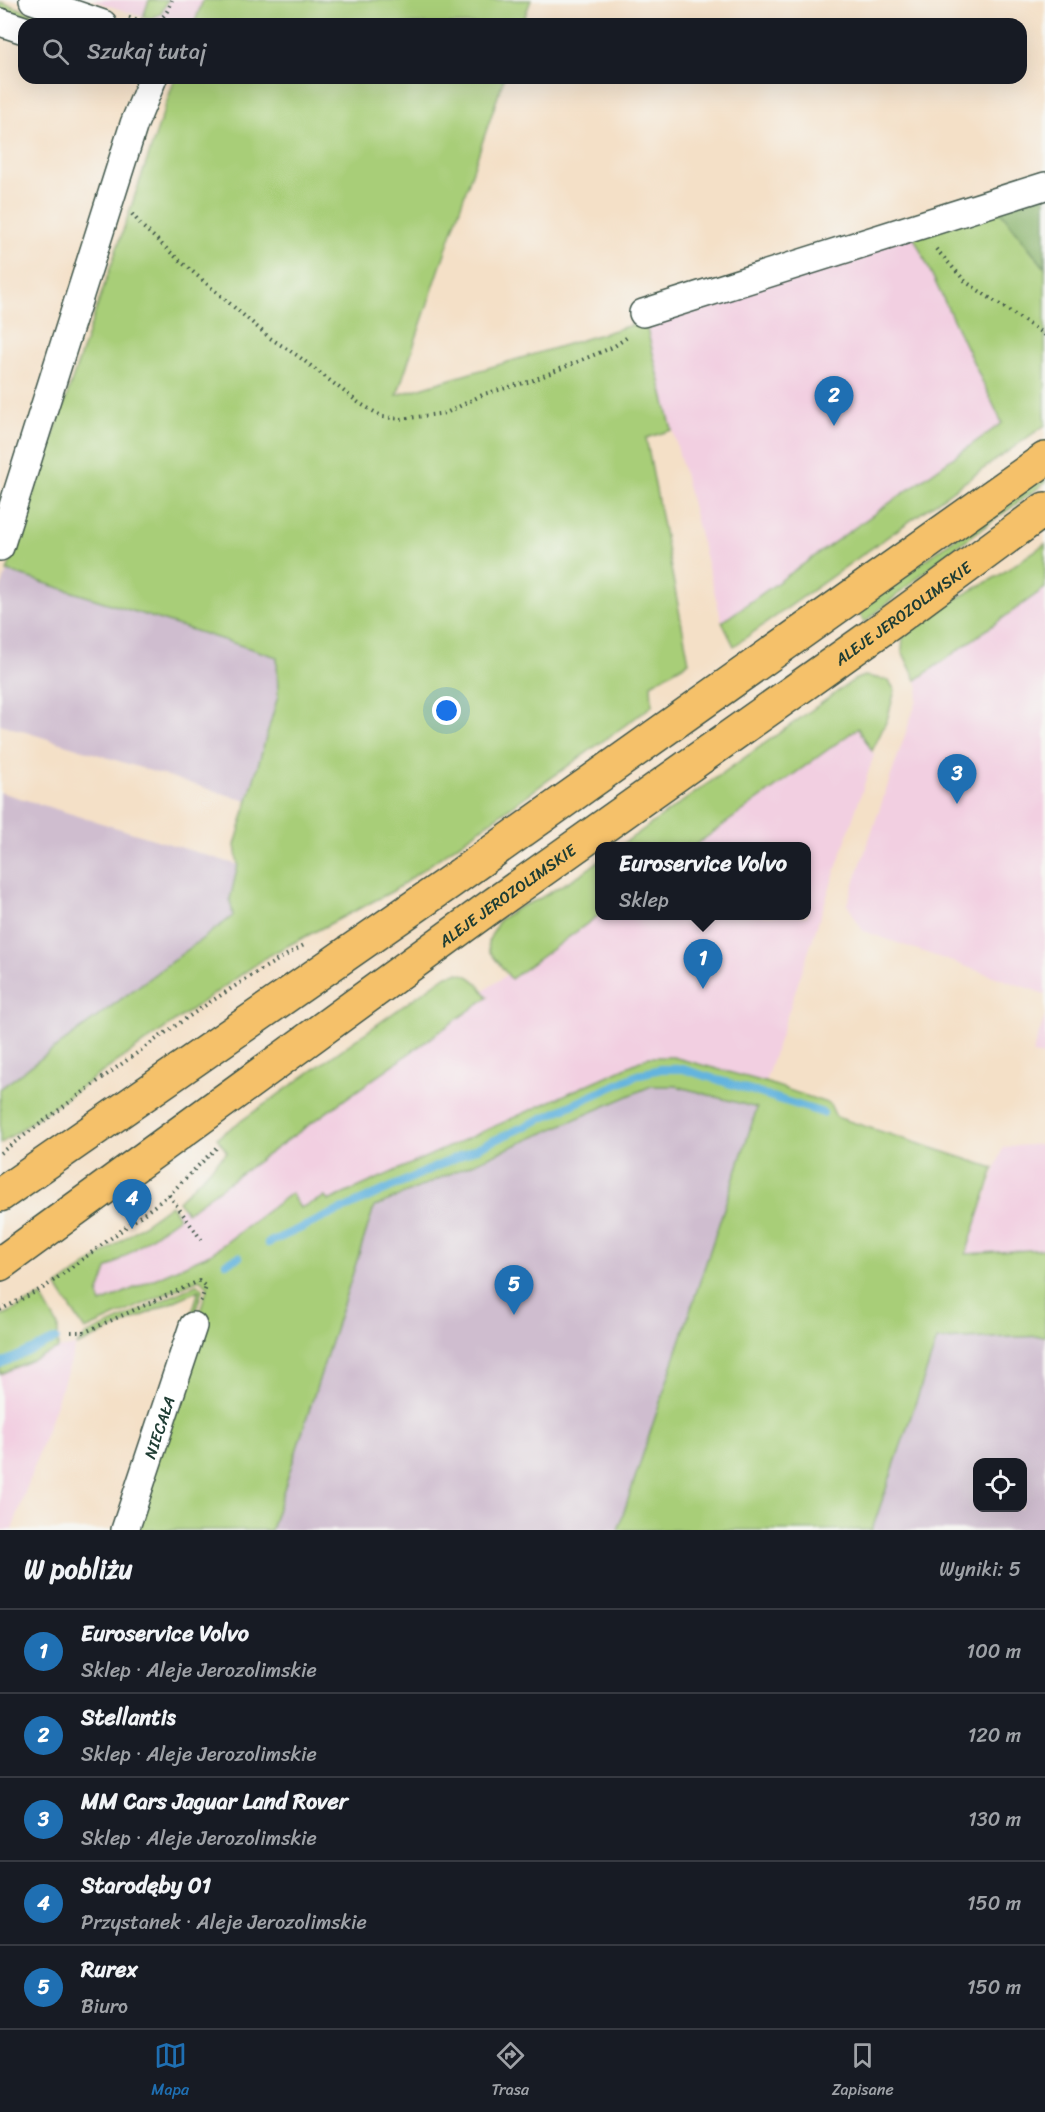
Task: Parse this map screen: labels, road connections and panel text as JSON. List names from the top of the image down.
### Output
{
  "streets": {
    "main road": ["ALEJE JEROZOLIMSKIE"],
    "street": ["NIECAŁA"]
  },
  "page": {
    "search": "Szukaj tutaj",
    "pins": [
      "2",
      "3",
      "1",
      "4",
      "5"
    ],
    "popup": ["Euroservice Volvo", "Sklep"],
    "heading": ["W pobliżu", "Wyniki: 5"],
    "list": [
      {
        "mark": "1",
        "name": "Euroservice Volvo",
        "note": "Sklep · Aleje Jerozolimskie",
        "value": "100 m"
      },
      {
        "mark": "2",
        "name": "Stellantis",
        "note": "Sklep · Aleje Jerozolimskie",
        "value": "120 m"
      },
      {
        "mark": "3",
        "name": "MM Cars Jaguar Land Rover",
        "note": "Sklep · Aleje Jerozolimskie",
        "value": "130 m"
      },
      {
        "mark": "4",
        "name": "Starodęby 01",
        "note": "Przystanek · Aleje Jerozolimskie",
        "value": "150 m"
      },
      {
        "mark": "5",
        "name": "Rurex",
        "note": "Biuro",
        "value": "150 m"
      }
    ],
    "nav": ["Mapa", "Trasa", "Zapisane"]
  }
}
